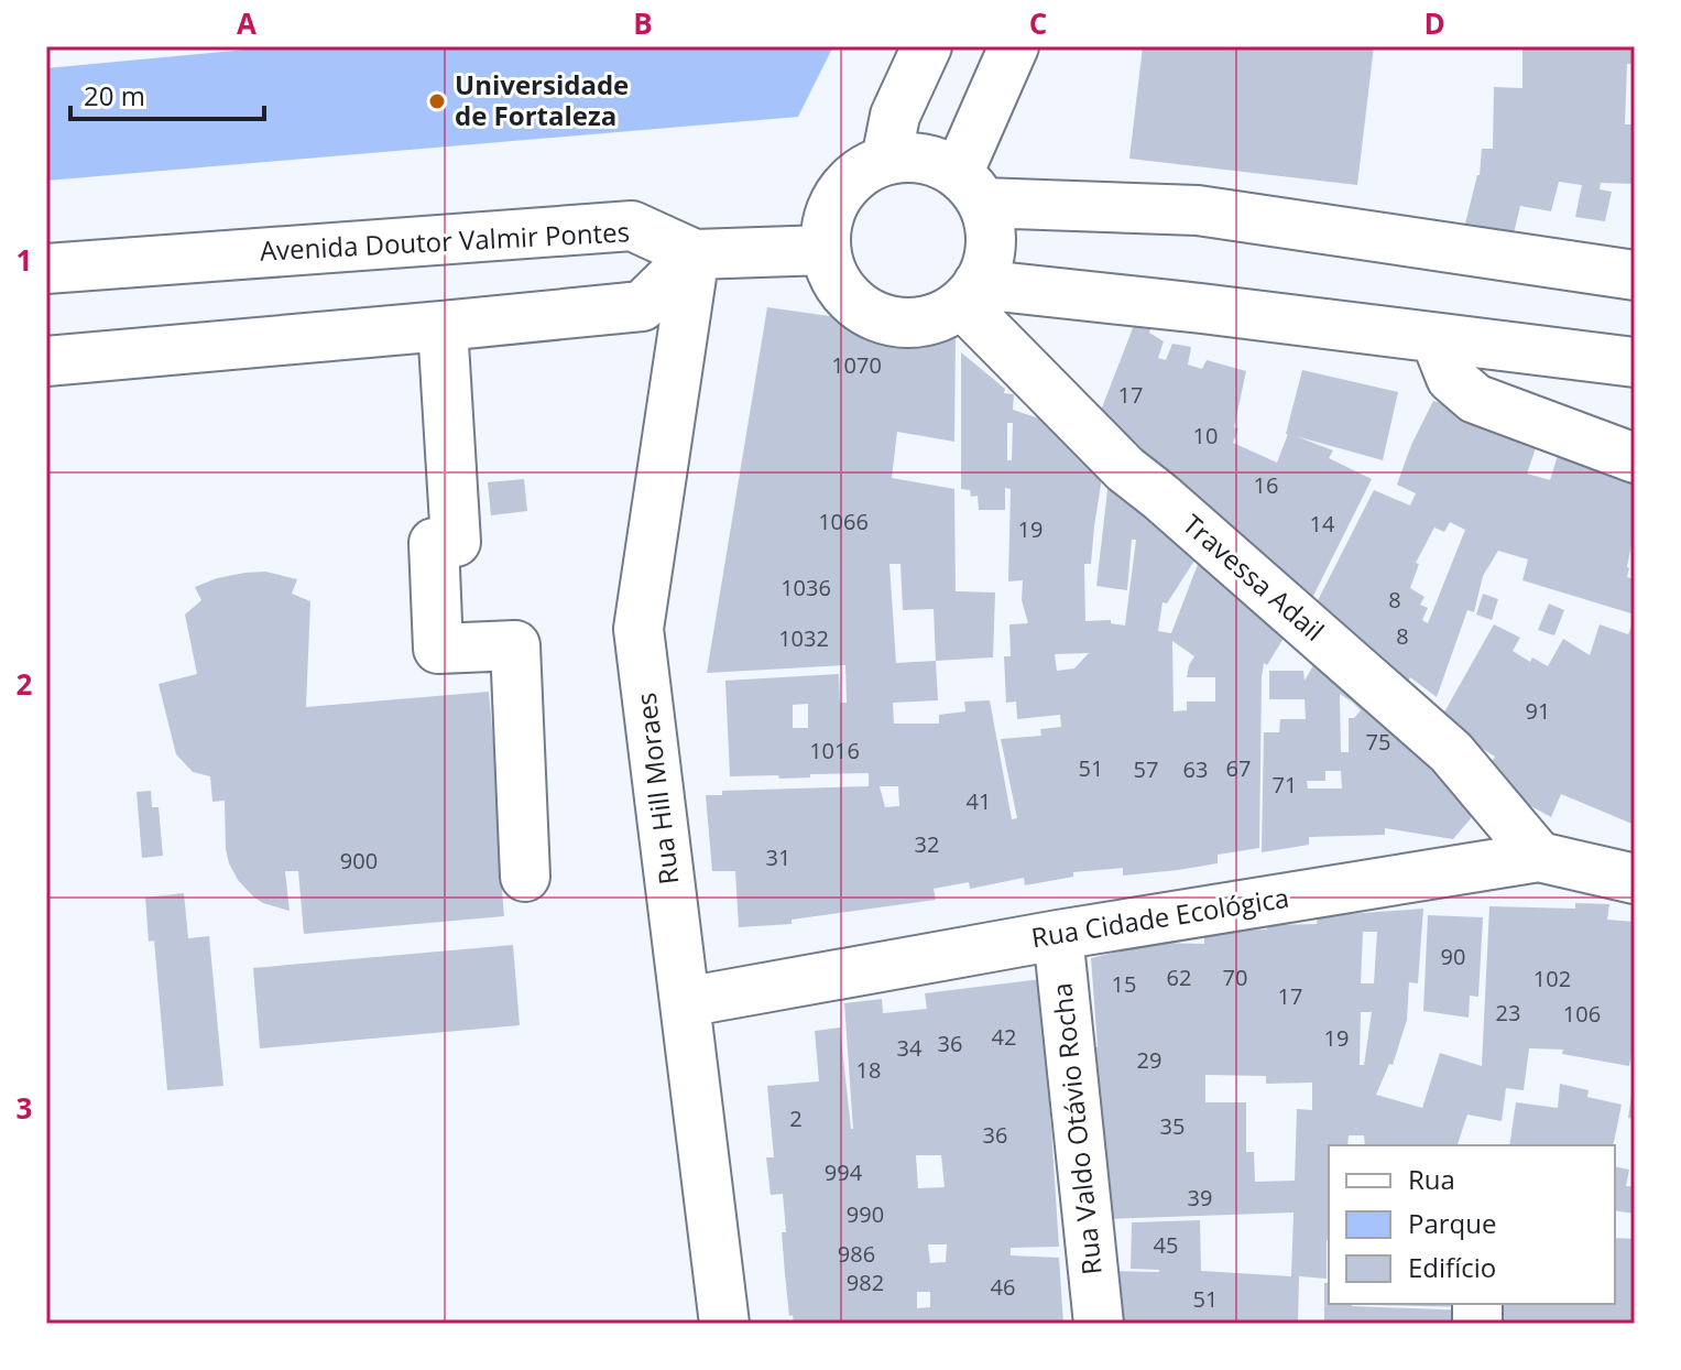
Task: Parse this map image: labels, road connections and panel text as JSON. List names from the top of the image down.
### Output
{
  "streets": {
    "street": [
      "Avenida Doutor Valmir Pontes",
      "Travessa Adail",
      "Rua Hill Moraes",
      "Rua Cidade Ecológica",
      "Rua Valdo Otávio Rocha"
    ]
  },
  "crossings": [
    ["Avenida Doutor Valmir Pontes", "Rua Hill Moraes"],
    ["Travessa Adail", "Rua Cidade Ecológica"],
    ["Rua Hill Moraes", "Rua Cidade Ecológica"],
    ["Rua Cidade Ecológica", "Rua Valdo Otávio Rocha"]
  ],
  "places": ["Universidade de Fortaleza"],
  "house_numbers": [
    "1070",
    "17",
    "10",
    "16",
    "1066",
    "14",
    "19",
    "1036",
    "8",
    "8",
    "1032",
    "91",
    "75",
    "1016",
    "51",
    "67",
    "57",
    "63",
    "71",
    "41",
    "32",
    "31",
    "900",
    "90",
    "62",
    "70",
    "102",
    "15",
    "17",
    "23",
    "106",
    "42",
    "19",
    "36",
    "34",
    "29",
    "18",
    "2",
    "35",
    "36",
    "994",
    "39",
    "990",
    "45",
    "986",
    "982",
    "46",
    "51"
  ],
  "legend": ["Rua", "Parque", "Edifício"],
  "scale_bar": "20 m",
  "grid": {
    "columns": [
      "A",
      "B",
      "C",
      "D"
    ],
    "rows": ["1", "2", "3"]
  }
}
